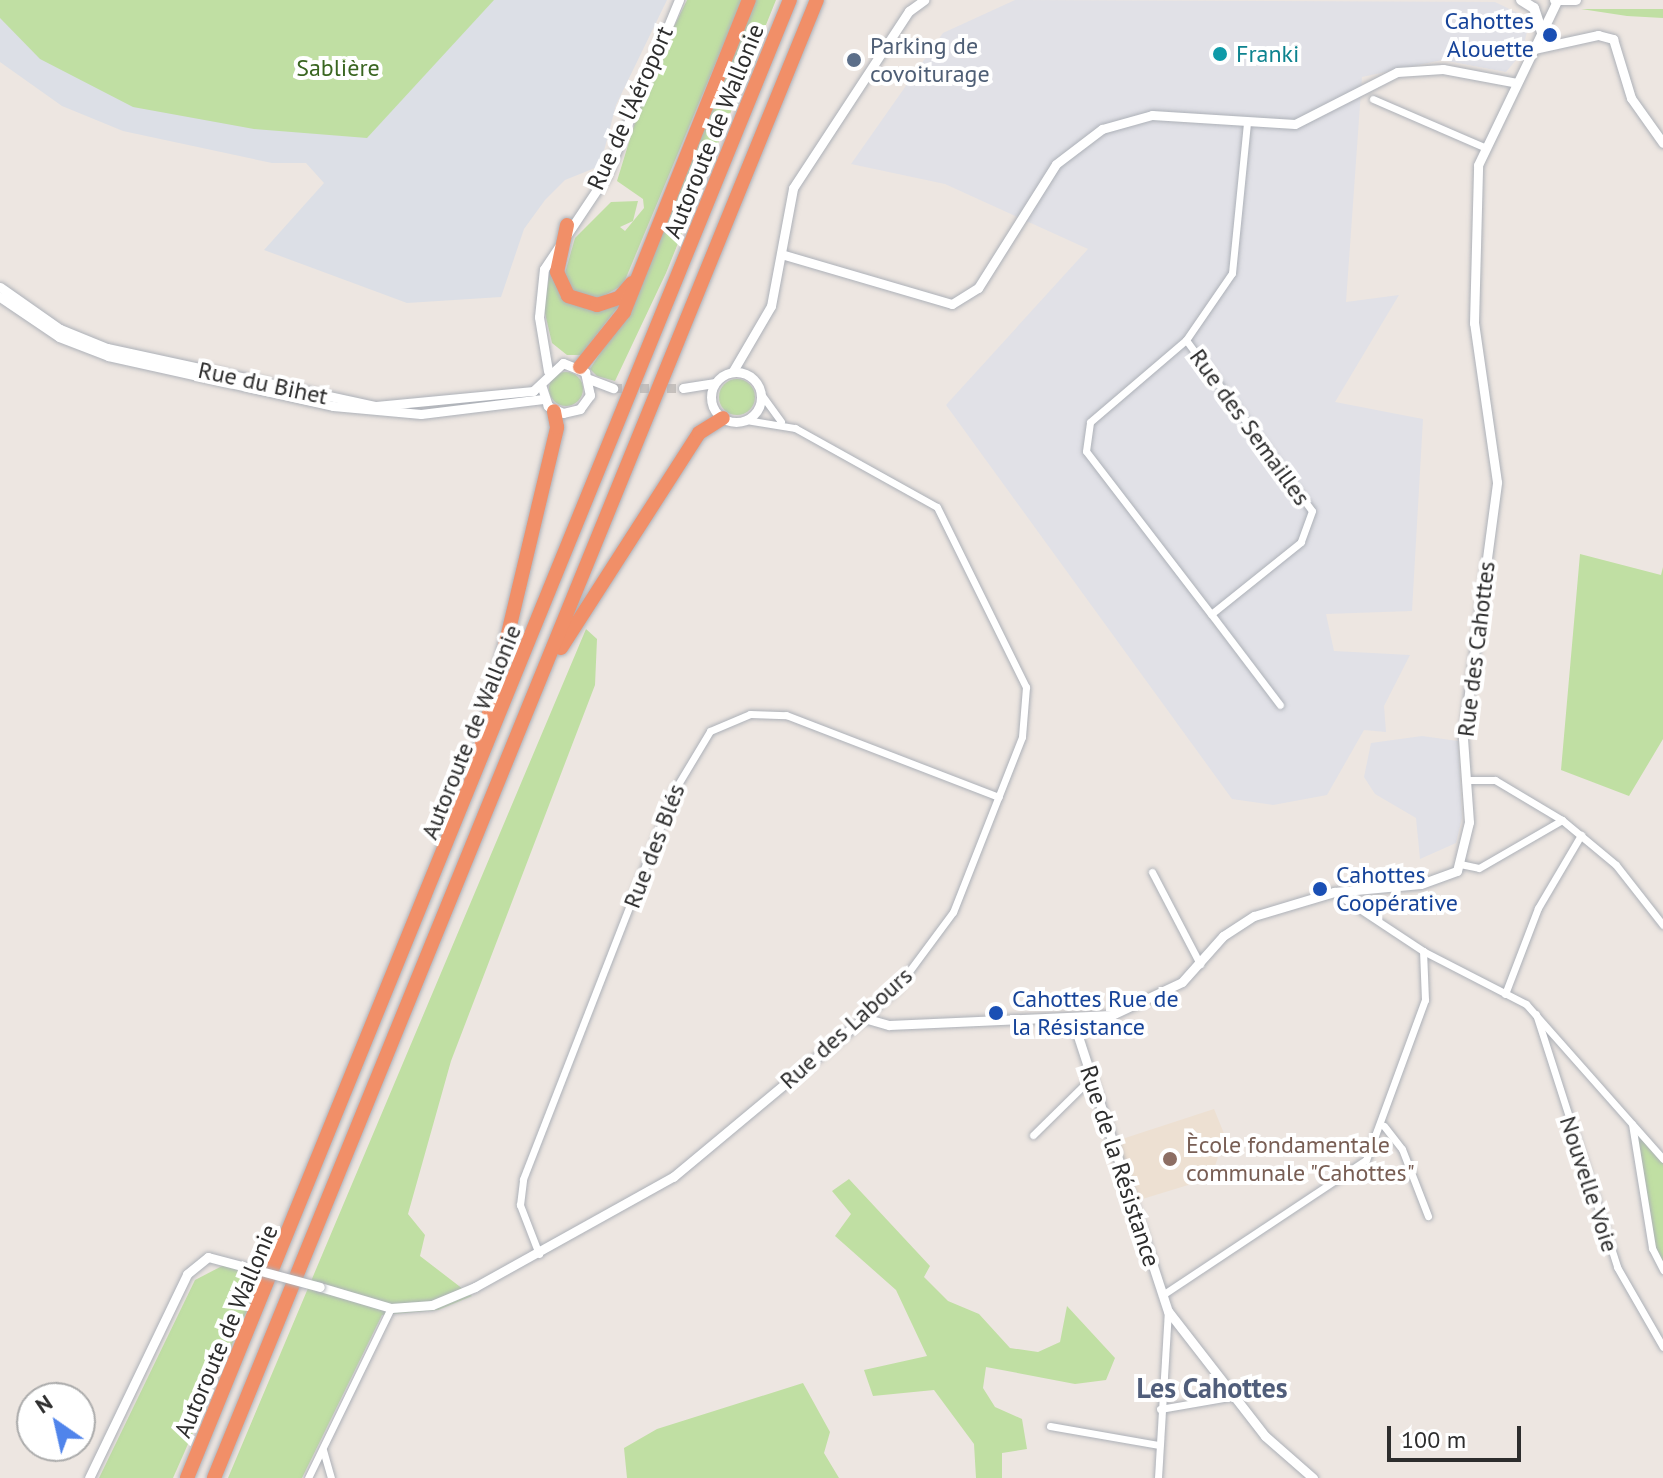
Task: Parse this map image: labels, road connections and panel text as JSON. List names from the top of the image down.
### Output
{
  "streets": {
    "highway": ["Autoroute de Wallonie"],
    "street": [
      "Rue de l'Aéroport",
      "Rue du Bihet",
      "Rue des Semailles",
      "Rue des Cahottes",
      "Rue des Blés",
      "Rue des Labours",
      "Rue de la Résistance",
      "Nouvelle Voie"
    ]
  },
  "crossings": [
    ["Rue de l'Aéroport", "Rue du Bihet"],
    ["Rue des Blés", "Rue des Labours"]
  ],
  "districts": ["Les Cahottes"],
  "parks": ["Sablière"],
  "places": [
    "Cahottes Alouette",
    "Franki",
    "Parking de covoiturage",
    "Cahottes Coopérative",
    "Cahottes Rue de la Résistance",
    "Ècole fondamentale communale \"Cahottes\""
  ],
  "scale_bar": "100 m",
  "north": "top left"
}
